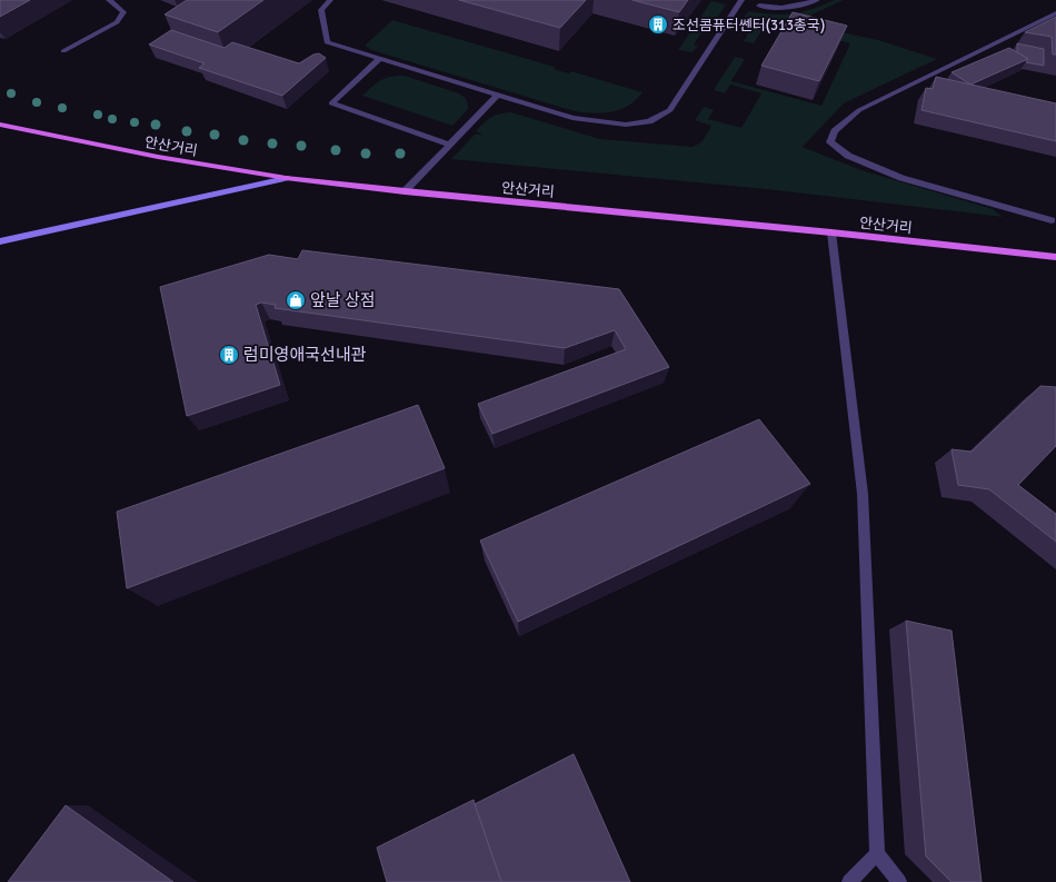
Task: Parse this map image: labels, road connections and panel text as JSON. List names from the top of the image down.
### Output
{
  "streets": {
    "main road": ["안산거리"]
  },
  "places": {
    "building": ["조선콤퓨터쎈터(313총국)", "럼미영애국선내관"],
    "shop": ["앞날 상점"]
  }
}
